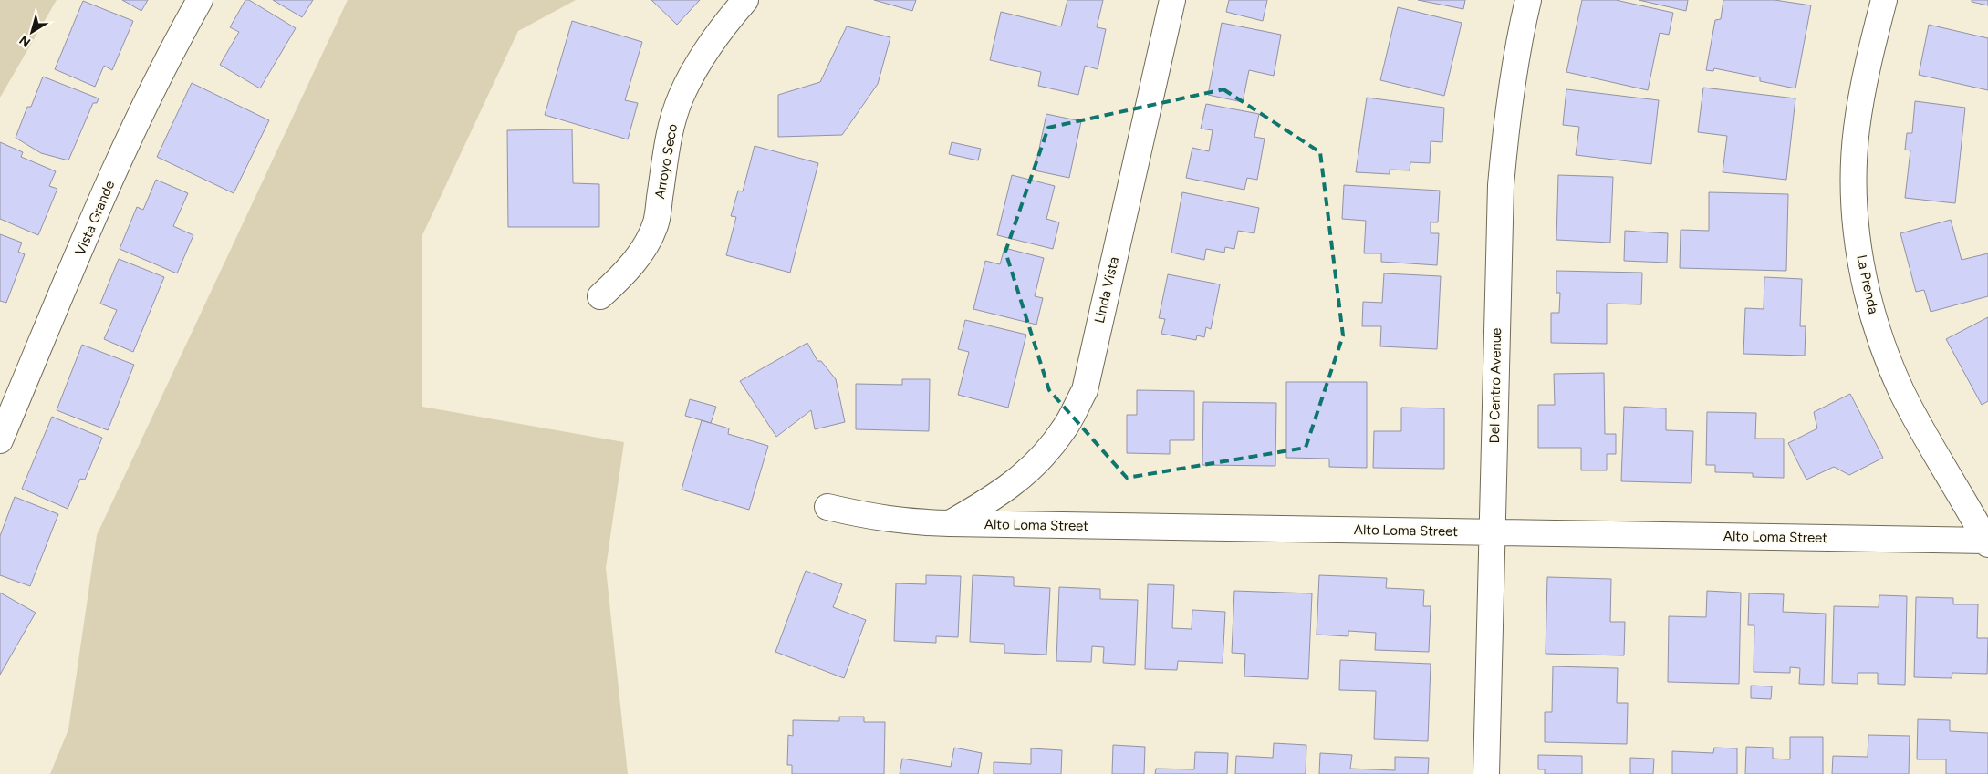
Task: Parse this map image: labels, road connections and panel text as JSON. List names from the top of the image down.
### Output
{
  "streets": {
    "street": [
      "Arroyo Seco",
      "Vista Grande",
      "La Prenda",
      "Linda Vista",
      "Del Centro Avenue",
      "Alto Loma Street"
    ]
  },
  "crossings": [
    ["La Prenda", "Alto Loma Street"],
    ["Linda Vista", "Alto Loma Street"],
    ["Del Centro Avenue", "Alto Loma Street"]
  ],
  "north": "bottom left"
}
